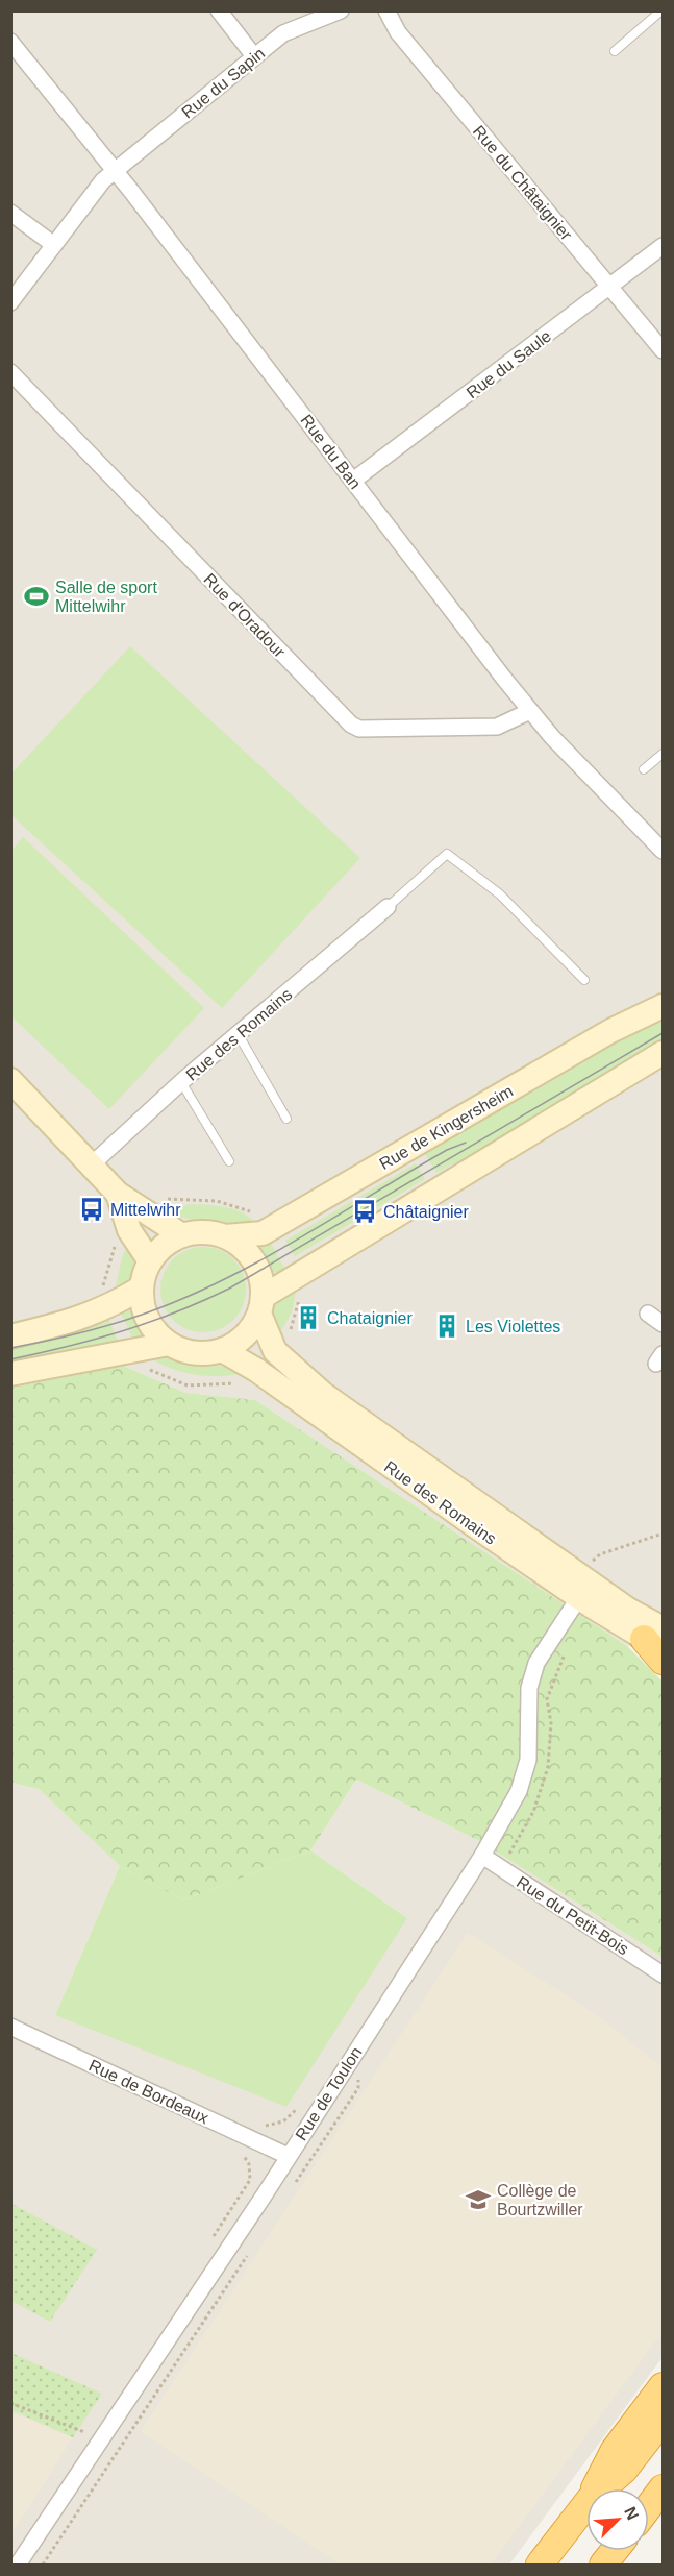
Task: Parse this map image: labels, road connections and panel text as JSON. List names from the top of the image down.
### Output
{
  "streets": {
    "main road": ["Rue des Romains", "Rue de Kingersheim"],
    "street": [
      "Rue du Sapin",
      "Rue du Châtaignier",
      "Rue du Saule",
      "Rue du Ban",
      "Rue d'Oradour",
      "Rue du Petit-Bois",
      "Rue de Bordeaux",
      "Rue de Toulon"
    ]
  },
  "crossings": [
    ["Rue du Sapin", "Rue du Ban"],
    ["Rue du Châtaignier", "Rue du Saule"],
    ["Rue du Saule", "Rue du Ban"],
    ["Rue du Ban", "Rue d'Oradour"],
    ["Rue des Romains", "Rue de Kingersheim"],
    ["Rue des Romains", "Rue de Toulon"],
    ["Rue du Petit-Bois", "Rue de Toulon"],
    ["Rue de Bordeaux", "Rue de Toulon"]
  ],
  "places": {
    "sports": ["Salle de sport Mittelwihr"],
    "bus stop": ["Mittelwihr", "Châtaignier"],
    "building": ["Chataignier", "Les Violettes"],
    "school or university": ["Collège de Bourtzwiller"]
  },
  "north": "top right"
}
